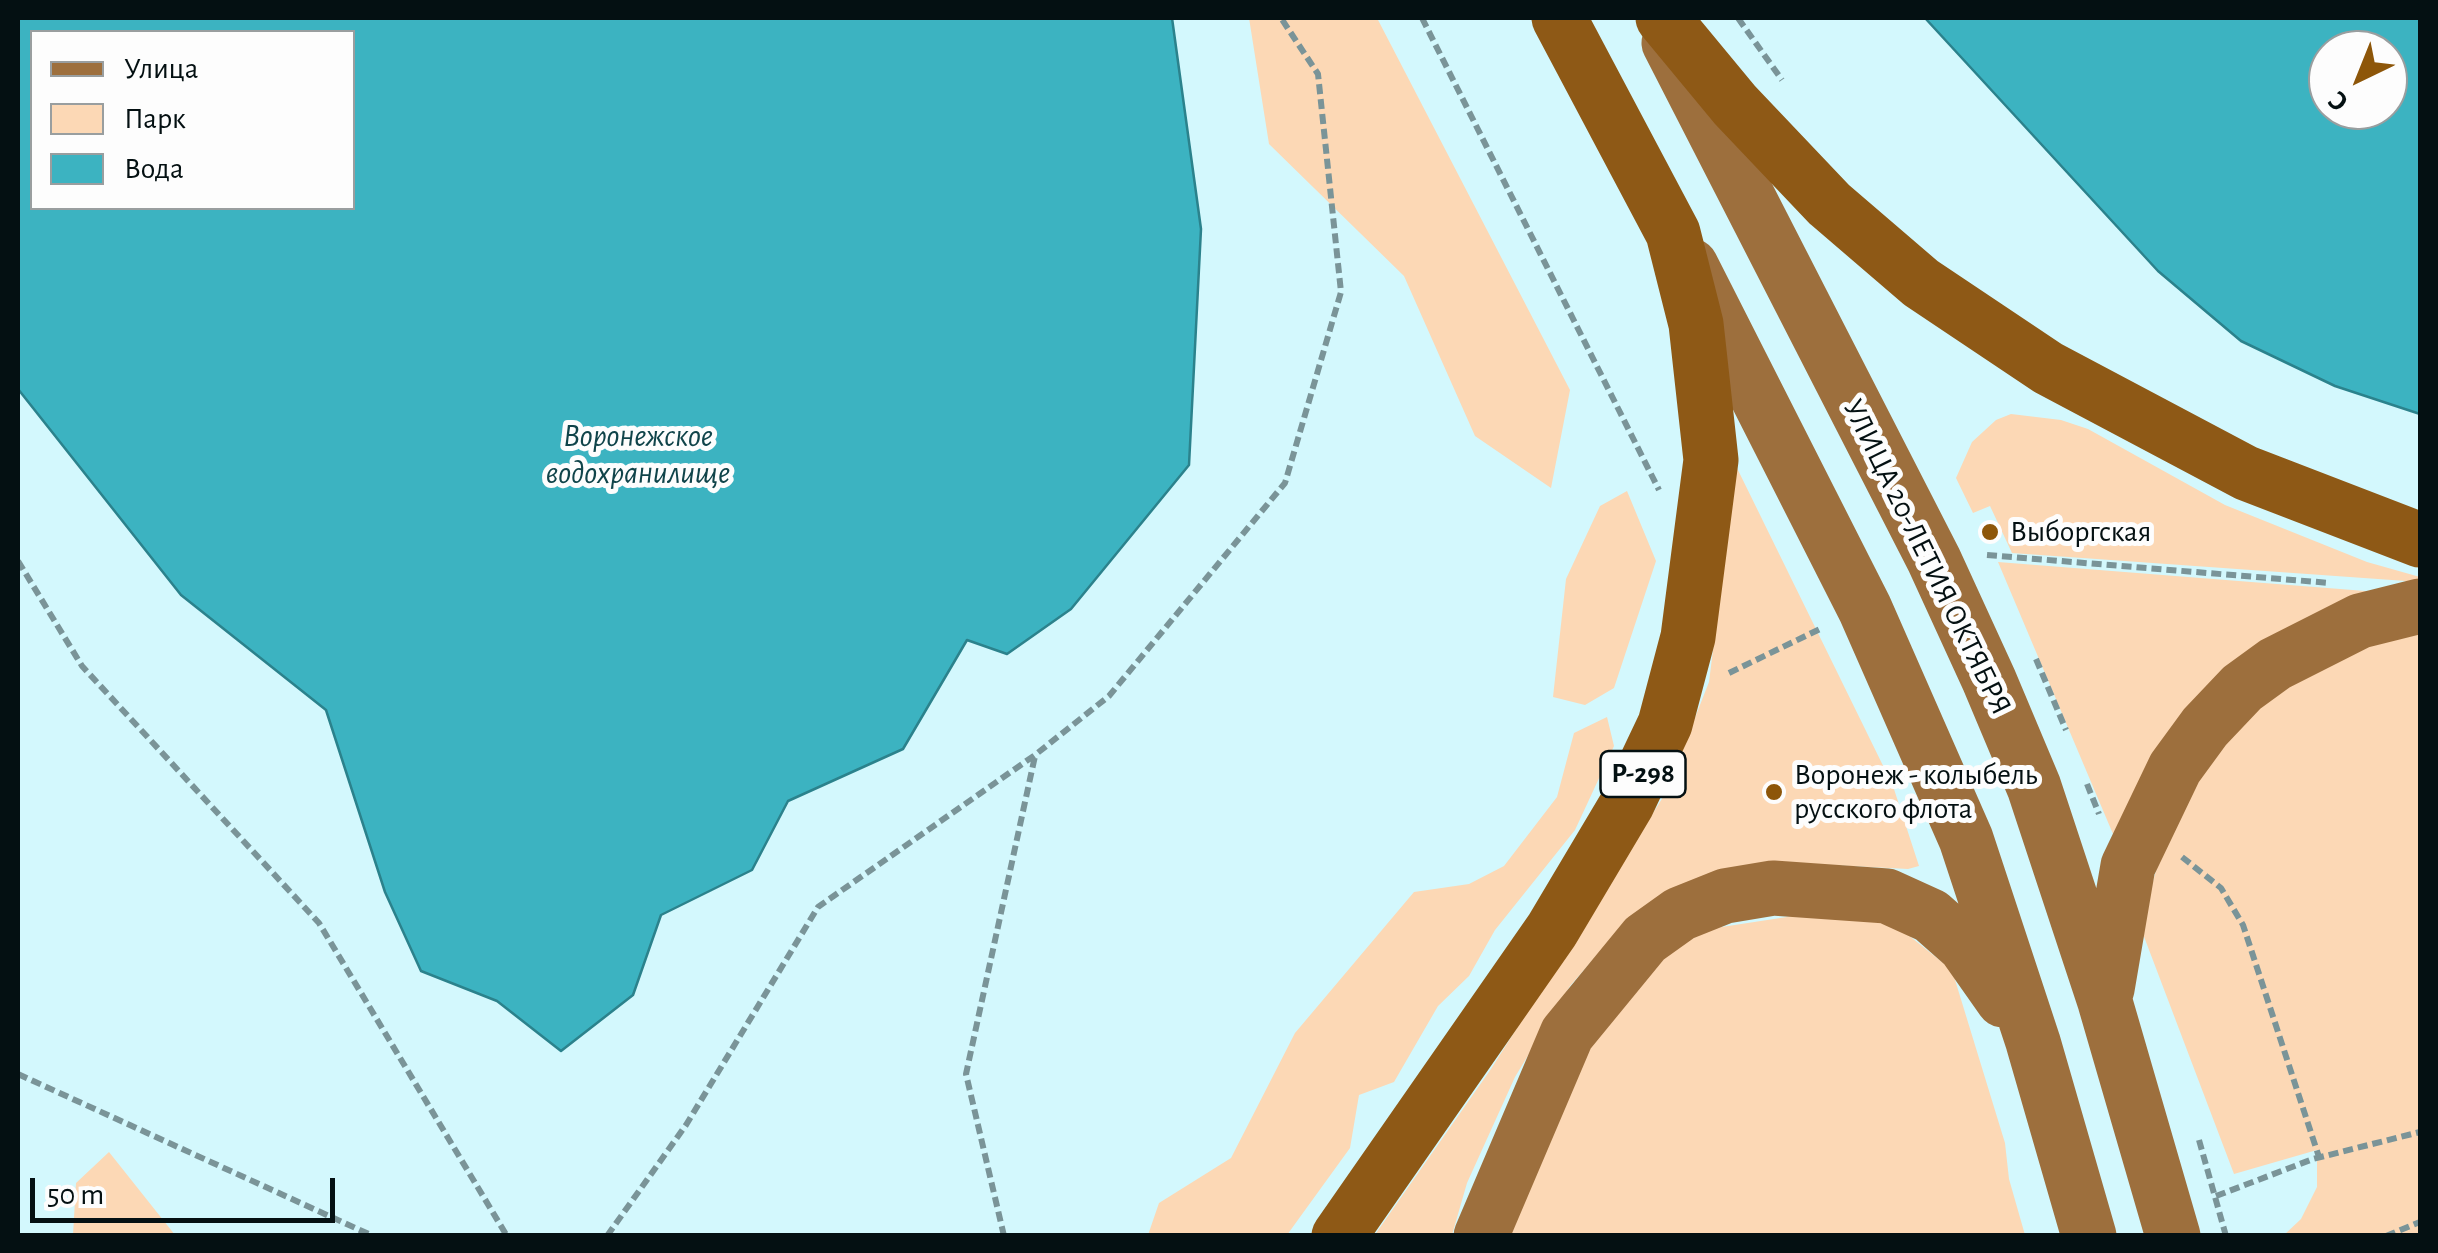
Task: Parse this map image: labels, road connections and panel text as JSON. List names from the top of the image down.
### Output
{
  "streets": {
    "highway": ["Р-298"],
    "main road": ["УЛИЦА 20-ЛЕТИЯ ОКТЯБРЯ"]
  },
  "water": ["Воронежское водохранилище"],
  "places": ["Выборгская", "Воронеж - колыбель русского флота"],
  "legend": ["Улица", "Парк", "Вода"],
  "scale_bar": "50 m",
  "north": "bottom left"
}
